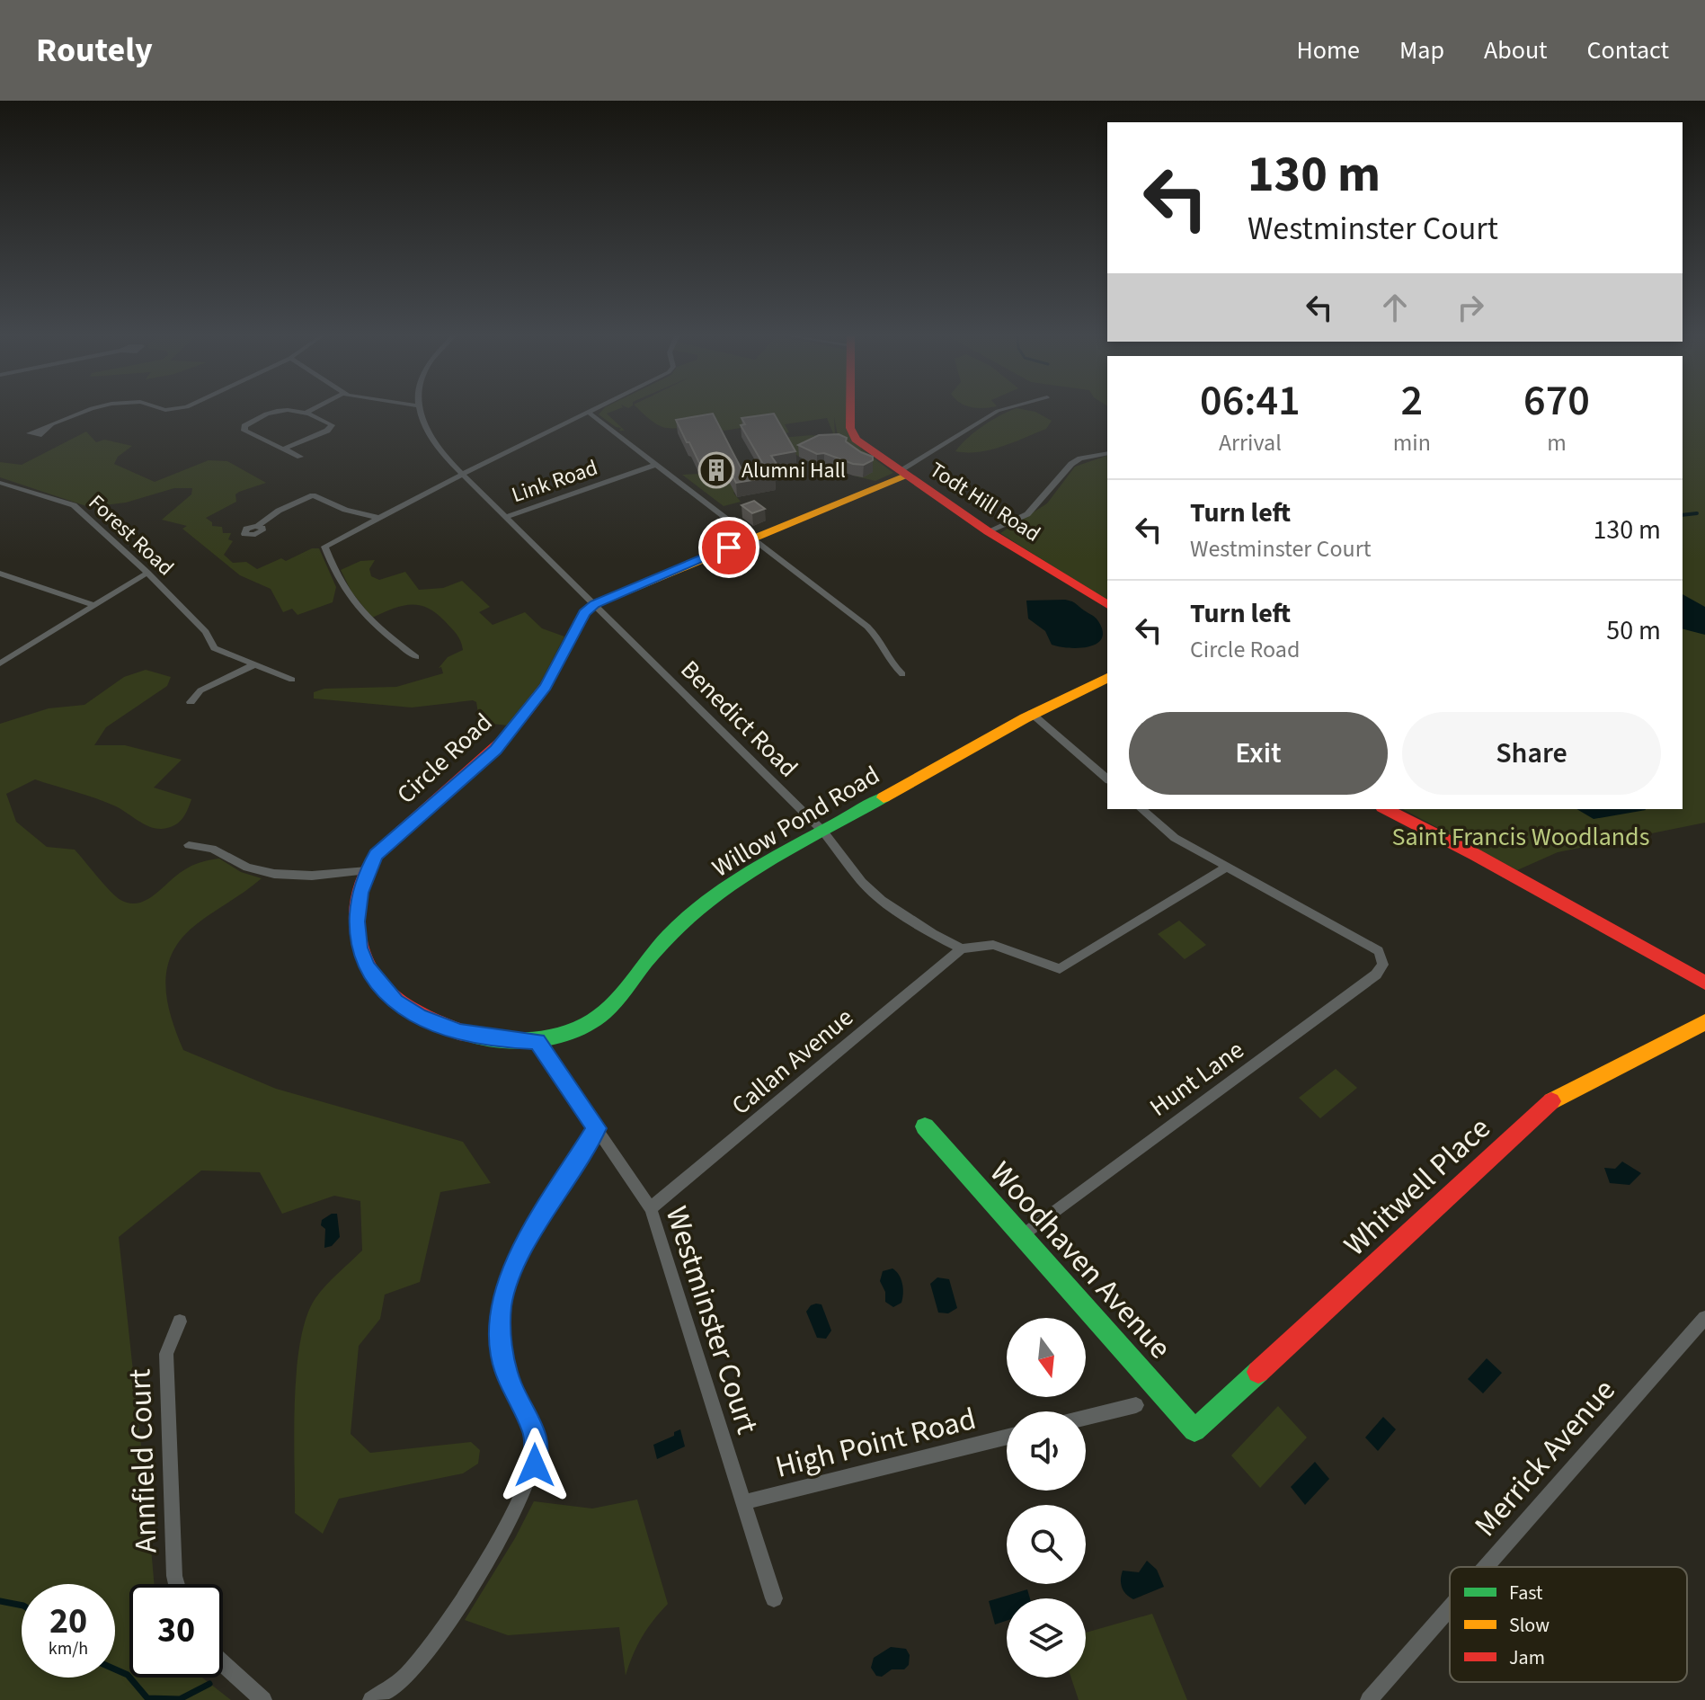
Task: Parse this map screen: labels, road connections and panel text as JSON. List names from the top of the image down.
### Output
{
  "streets": {
    "street": [
      "Link Road",
      "Todt Hill Road",
      "Forest Road",
      "Benedict Road",
      "Circle Road",
      "Willow Pond Road",
      "Callan Avenue",
      "Hunt Lane",
      "Whitwell Place",
      "Woodhaven Avenue",
      "Westminster Court",
      "High Point Road",
      "Merrick Avenue",
      "Annfield Court"
    ]
  },
  "crossings": [
    ["Link Road", "Benedict Road"],
    ["Benedict Road", "Circle Road"],
    ["Benedict Road", "Willow Pond Road"],
    ["Benedict Road", "Callan Avenue"],
    ["Circle Road", "Willow Pond Road"],
    ["Circle Road", "Westminster Court"],
    ["Willow Pond Road", "Westminster Court"],
    ["Callan Avenue", "Westminster Court"],
    ["Hunt Lane", "Woodhaven Avenue"],
    ["Whitwell Place", "Woodhaven Avenue"],
    ["Westminster Court", "High Point Road"]
  ],
  "parks": ["Saint Francis Woodlands"],
  "places": {
    "building": ["Alumni Hall"]
  },
  "legend": ["Fast", "Slow", "Jam"],
  "north": "bottom",
  "page": {
    "header": "Routely",
    "nav": [
      "Home",
      "Map",
      "About",
      "Contact"
    ],
    "turn": ["130 m", "Westminster Court"],
    "eta": [
      "06:41",
      "Arrival",
      "2",
      "min",
      "670",
      "m"
    ],
    "list": [
      {
        "name": "Turn left",
        "note": "Westminster Court",
        "value": "130 m"
      },
      {
        "name": "Turn left",
        "note": "Circle Road",
        "value": "50 m"
      }
    ],
    "buttons": ["Exit", "Share"],
    "speed": "20 km/h",
    "limit": "30"
  }
}
